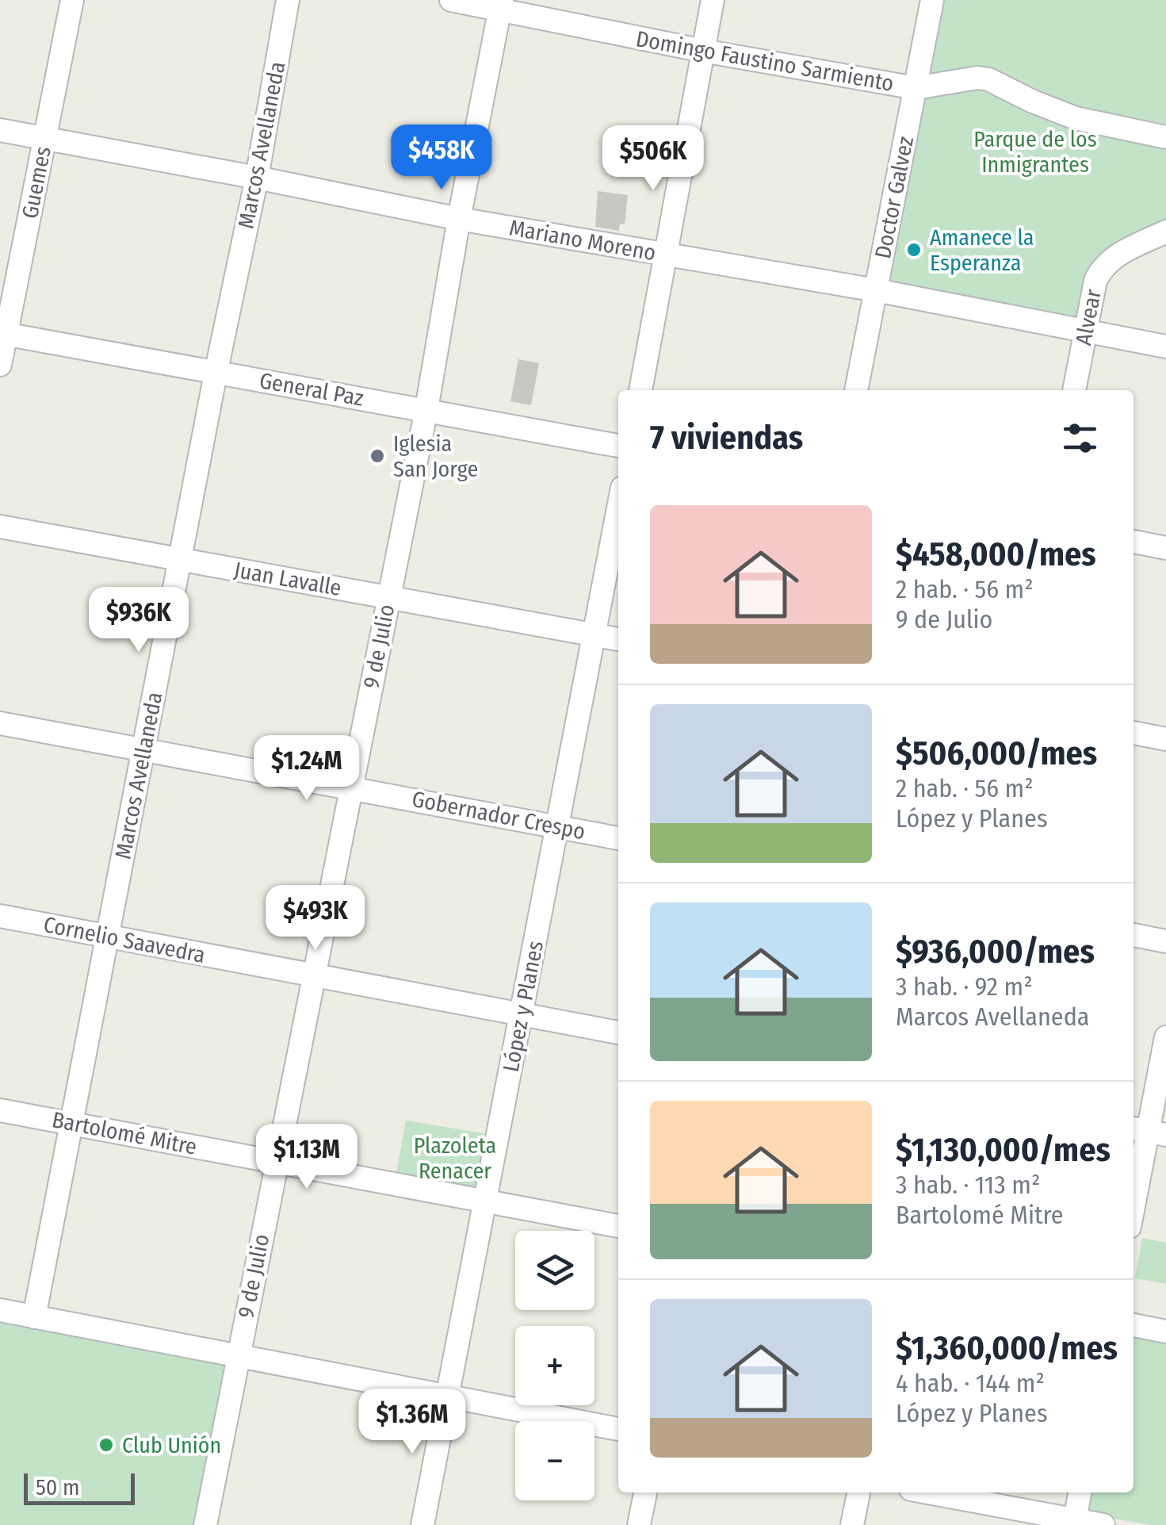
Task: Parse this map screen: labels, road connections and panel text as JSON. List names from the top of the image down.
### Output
{
  "streets": {
    "street": [
      "Domingo Faustino Sarmiento",
      "Marcos Avellaneda",
      "Guemes",
      "Doctor Galvez",
      "Mariano Moreno",
      "Alvear",
      "General Paz",
      "Juan Lavalle",
      "9 de Julio",
      "Gobernador Crespo",
      "Cornelio Saavedra",
      "López y Planes",
      "Bartolomé Mitre"
    ]
  },
  "crossings": [
    ["Domingo Faustino Sarmiento", "Doctor Galvez"],
    ["Domingo Faustino Sarmiento", "9 de Julio"],
    ["Marcos Avellaneda", "Mariano Moreno"],
    ["Marcos Avellaneda", "General Paz"],
    ["Marcos Avellaneda", "Juan Lavalle"],
    ["Marcos Avellaneda", "Gobernador Crespo"],
    ["Marcos Avellaneda", "Cornelio Saavedra"],
    ["Marcos Avellaneda", "Bartolomé Mitre"],
    ["Guemes", "Mariano Moreno"],
    ["Guemes", "General Paz"],
    ["Doctor Galvez", "Mariano Moreno"],
    ["Mariano Moreno", "Alvear"],
    ["Mariano Moreno", "9 de Julio"],
    ["General Paz", "9 de Julio"],
    ["Juan Lavalle", "9 de Julio"],
    ["Juan Lavalle", "López y Planes"],
    ["9 de Julio", "Gobernador Crespo"],
    ["9 de Julio", "Cornelio Saavedra"],
    ["9 de Julio", "Bartolomé Mitre"],
    ["Gobernador Crespo", "López y Planes"],
    ["Cornelio Saavedra", "López y Planes"],
    ["López y Planes", "Bartolomé Mitre"]
  ],
  "parks": ["Parque de los Inmigrantes", "Plazoleta Renacer"],
  "places": ["Amanece la Esperanza", "Iglesia San Jorge", "Club Unión"],
  "scale_bar": "50 m",
  "page": {
    "price": [
      "$458K",
      "$506K",
      "$936K",
      "$1.24M",
      "$493K",
      "$1.13M",
      "$1.36M"
    ],
    "heading": "7 viviendas",
    "list": [
      {
        "name": "$458,000/mes",
        "note": "2 hab. · 56 m² · 9 de Julio"
      },
      {
        "name": "$506,000/mes",
        "note": "2 hab. · 56 m² · López y Planes"
      },
      {
        "name": "$936,000/mes",
        "note": "3 hab. · 92 m² · Marcos Avellaneda"
      },
      {
        "name": "$1,130,000/mes",
        "note": "3 hab. · 113 m² · Bartolomé Mitre"
      },
      {
        "name": "$1,360,000/mes",
        "note": "4 hab. · 144 m² · López y Planes"
      }
    ],
    "map_buttons": ["+", "−"],
    "scale": "50 m"
  }
}
